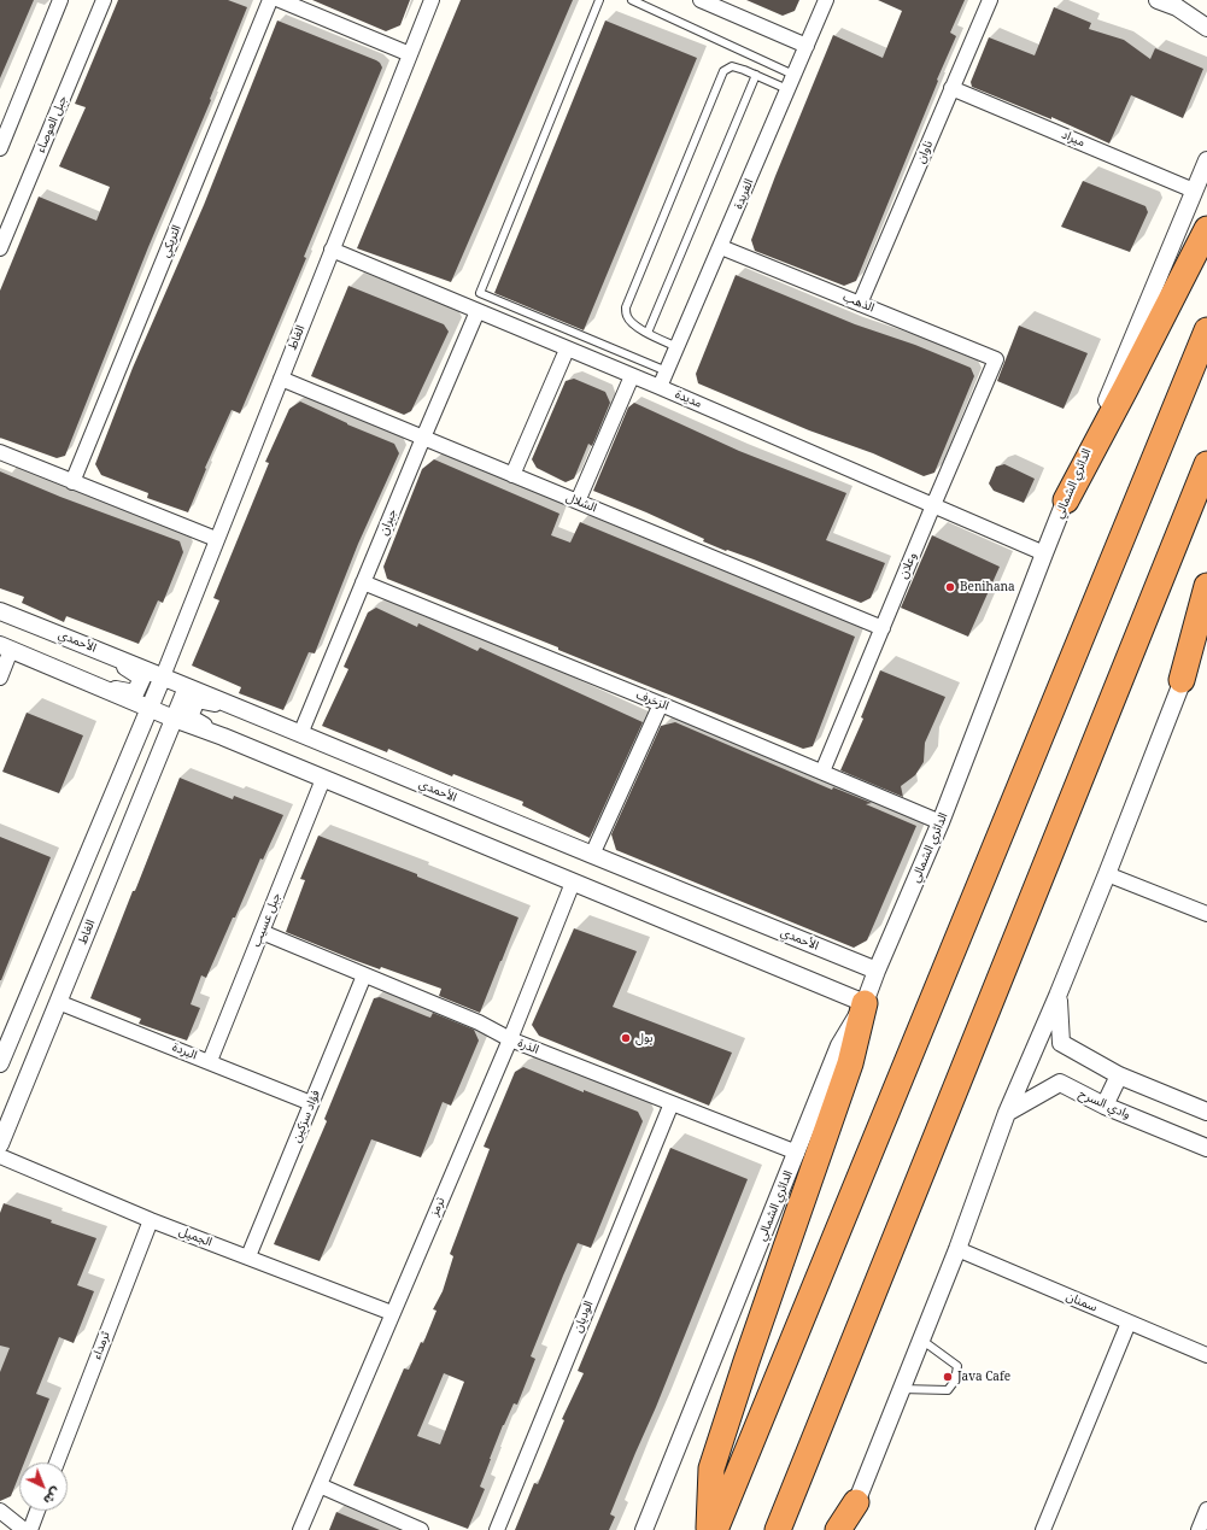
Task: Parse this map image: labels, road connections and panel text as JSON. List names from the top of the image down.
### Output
{
  "streets": {
    "street": [
      "جبل العوصاء",
      "ميراد",
      "ناوان",
      "الفريدة",
      "التريكي",
      "الذهب",
      "الغاط",
      "مديدة",
      "الدائري الشمالي",
      "الشلال",
      "جبران",
      "وعلان",
      "الأحمدي",
      "الزخرف",
      "جبل عسيب",
      "الذرة",
      "البردة",
      "وادي السرح",
      "فؤاد سزكين",
      "ترمز",
      "الجميل",
      "سمنان",
      "الوديان",
      "ثرمداء"
    ]
  },
  "crossings": [
    ["ميراد", "ناوان"],
    ["ميراد", "الدائري الشمالي"],
    ["ناوان", "الذهب"],
    ["الفريدة", "الذهب"],
    ["الفريدة", "مديدة"],
    ["الذهب", "وعلان"],
    ["الغاط", "مديدة"],
    ["الغاط", "الشلال"],
    ["الغاط", "الأحمدي"],
    ["الغاط", "البردة"],
    ["مديدة", "الدائري الشمالي"],
    ["مديدة", "جبران"],
    ["مديدة", "وعلان"],
    ["الدائري الشمالي", "الأحمدي"],
    ["الدائري الشمالي", "الزخرف"],
    ["الدائري الشمالي", "الذرة"],
    ["الشلال", "جبران"],
    ["الشلال", "وعلان"],
    ["جبران", "الأحمدي"],
    ["جبران", "الزخرف"],
    ["وعلان", "الزخرف"],
    ["جبل عسيب", "الذرة"],
    ["جبل عسيب", "البردة"],
    ["الذرة", "فؤاد سزكين"],
    ["الذرة", "ترمز"],
    ["الذرة", "الوديان"],
    ["البردة", "فؤاد سزكين"],
    ["فؤاد سزكين", "الجميل"],
    ["ترمز", "الجميل"],
    ["الجميل", "ثرمداء"]
  ],
  "places": ["Benihana", "بول", "Java Cafe"],
  "north": "bottom right"
}
